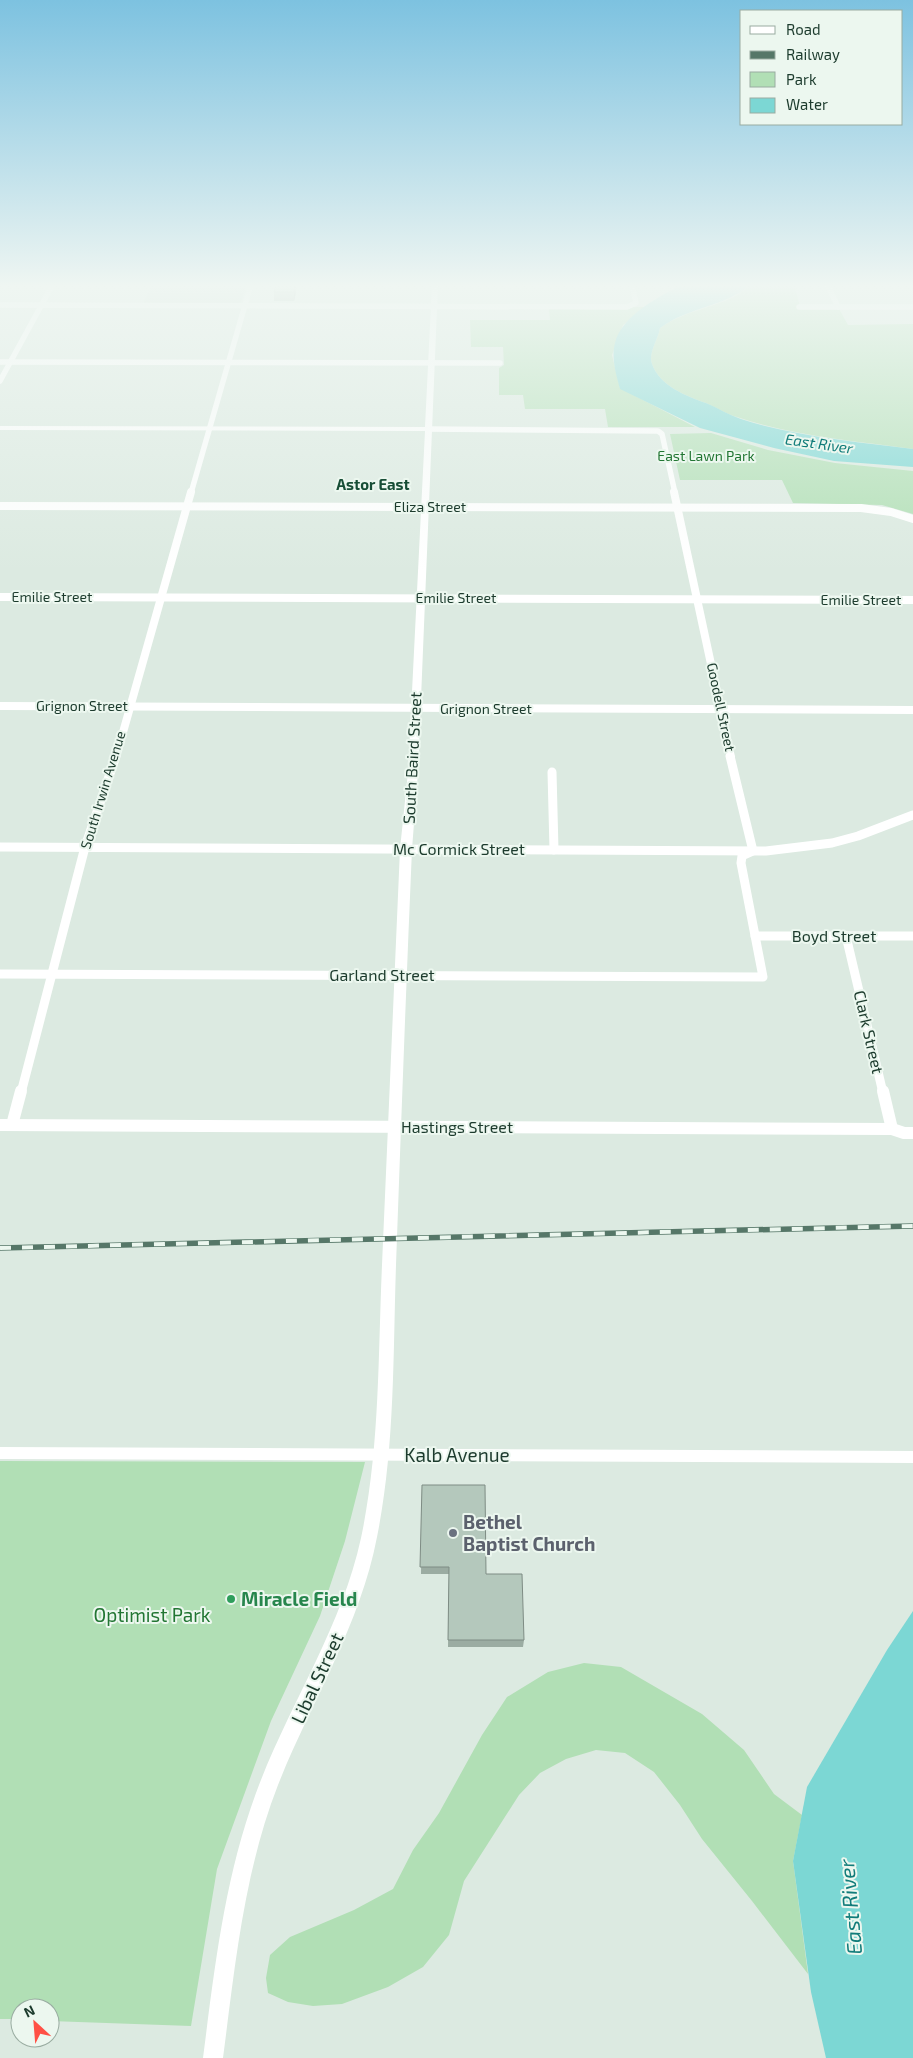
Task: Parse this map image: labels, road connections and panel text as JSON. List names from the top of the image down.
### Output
{
  "streets": {
    "street": [
      "Eliza Street",
      "Emilie Street",
      "Grignon Street",
      "Goodell Street",
      "South Baird Street",
      "South Irwin Avenue",
      "Mc Cormick Street",
      "Boyd Street",
      "Garland Street",
      "Clark Street",
      "Hastings Street",
      "Kalb Avenue",
      "Libal Street"
    ]
  },
  "crossings": [
    ["Eliza Street", "Goodell Street"],
    ["Eliza Street", "South Baird Street"],
    ["Eliza Street", "South Irwin Avenue"],
    ["Emilie Street", "Goodell Street"],
    ["Emilie Street", "South Baird Street"],
    ["Emilie Street", "South Irwin Avenue"],
    ["Grignon Street", "Goodell Street"],
    ["Grignon Street", "South Baird Street"],
    ["Grignon Street", "South Irwin Avenue"],
    ["Goodell Street", "South Baird Street"],
    ["Goodell Street", "Mc Cormick Street"],
    ["South Baird Street", "Mc Cormick Street"],
    ["South Baird Street", "Garland Street"],
    ["South Baird Street", "Hastings Street"],
    ["South Baird Street", "Libal Street"],
    ["South Irwin Avenue", "Mc Cormick Street"],
    ["South Irwin Avenue", "Garland Street"],
    ["South Irwin Avenue", "Hastings Street"],
    ["Boyd Street", "Garland Street"],
    ["Boyd Street", "Clark Street"],
    ["Clark Street", "Hastings Street"],
    ["Kalb Avenue", "Libal Street"]
  ],
  "districts": ["Astor East"],
  "water": ["East River"],
  "parks": ["East Lawn Park", "Optimist Park"],
  "places": ["Bethel Baptist Church", "Miracle Field"],
  "legend": [
    "Road",
    "Railway",
    "Park",
    "Water"
  ],
  "north": "top left"
}
